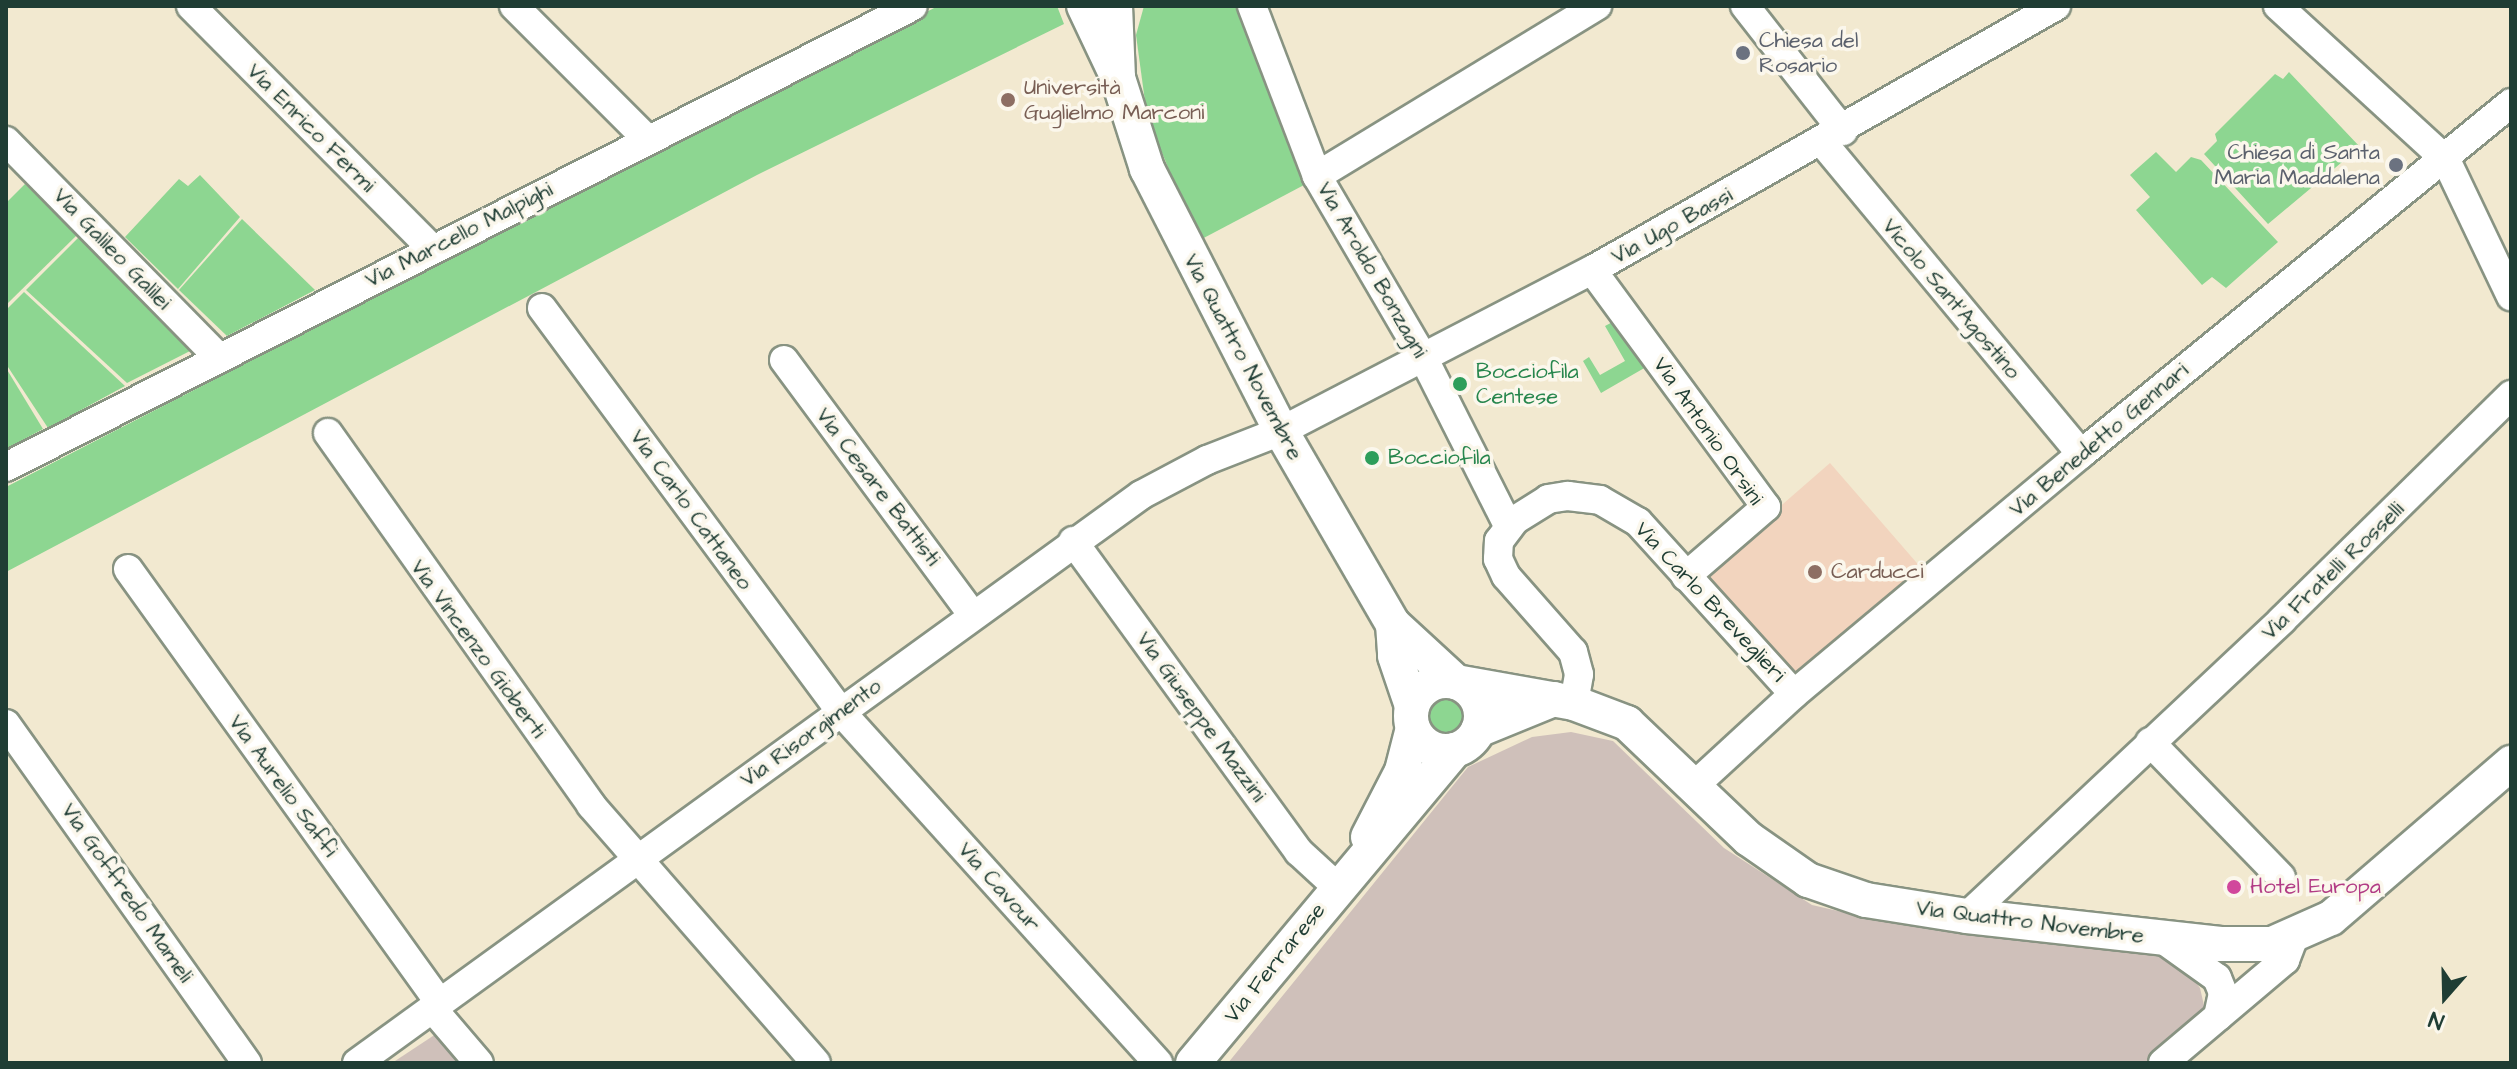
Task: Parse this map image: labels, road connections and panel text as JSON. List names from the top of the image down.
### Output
{
  "streets": {
    "main road": ["Via Quattro Novembre", "Via Ferrarese"],
    "street": [
      "Via Enrico Fermi",
      "Via Ugo Bassi",
      "Via Marcello Malpighi",
      "Via Galileo Galilei",
      "Via Aroldo Bonzagni",
      "Vicolo Sant'Agostino",
      "Via Antonio Orsini",
      "Via Benedetto Gennari",
      "Via Cesare Battisti",
      "Via Carlo Cattaneo",
      "Via Fratelli Rosselli",
      "Via Carlo Breveglieri",
      "Via Vincenzo Gioberti",
      "Via Giuseppe Mazzini",
      "Via Risorgimento",
      "Via Aurelio Saffi",
      "Via Cavour",
      "Via Goffredo Mameli"
    ]
  },
  "crossings": [
    ["Via Enrico Fermi", "Via Marcello Malpighi"],
    ["Via Ugo Bassi", "Via Aroldo Bonzagni"],
    ["Via Ugo Bassi", "Vicolo Sant'Agostino"],
    ["Via Ugo Bassi", "Via Quattro Novembre"],
    ["Via Ugo Bassi", "Via Antonio Orsini"],
    ["Via Ugo Bassi", "Via Risorgimento"],
    ["Via Marcello Malpighi", "Via Galileo Galilei"],
    ["Via Aroldo Bonzagni", "Via Carlo Breveglieri"],
    ["Vicolo Sant'Agostino", "Via Benedetto Gennari"],
    ["Via Quattro Novembre", "Via Benedetto Gennari"],
    ["Via Quattro Novembre", "Via Fratelli Rosselli"],
    ["Via Quattro Novembre", "Via Risorgimento"],
    ["Via Quattro Novembre", "Via Ferrarese"],
    ["Via Antonio Orsini", "Via Carlo Breveglieri"],
    ["Via Benedetto Gennari", "Via Carlo Breveglieri"],
    ["Via Cesare Battisti", "Via Risorgimento"],
    ["Via Carlo Cattaneo", "Via Risorgimento"],
    ["Via Carlo Cattaneo", "Via Cavour"],
    ["Via Vincenzo Gioberti", "Via Risorgimento"],
    ["Via Giuseppe Mazzini", "Via Risorgimento"],
    ["Via Giuseppe Mazzini", "Via Ferrarese"],
    ["Via Risorgimento", "Via Aurelio Saffi"],
    ["Via Risorgimento", "Via Cavour"]
  ],
  "places": [
    "Chiesa del Rosario",
    "Università Guglielmo Marconi",
    "Chiesa di Santa Maria Maddalena",
    "Bocciofila Centese",
    "Bocciofila",
    "Carducci",
    "Hotel Europa"
  ],
  "north": "bottom"
}
